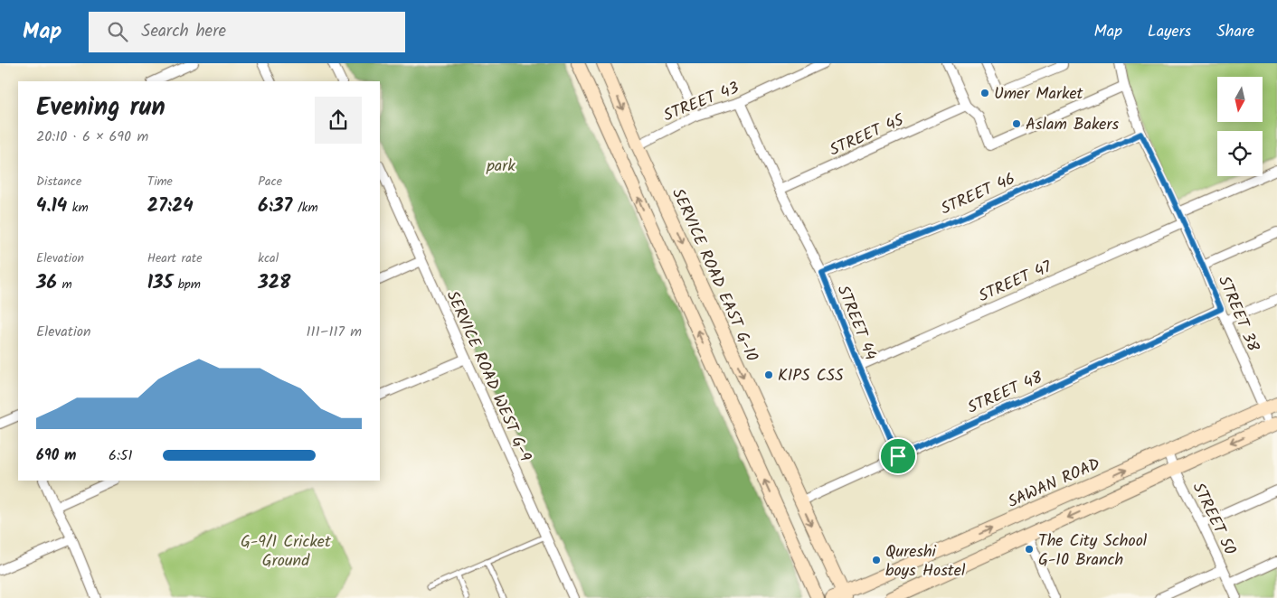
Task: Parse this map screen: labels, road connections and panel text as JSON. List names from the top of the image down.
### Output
{
  "streets": {
    "main road": ["SERVICE ROAD EAST G-10", "SAWAN ROAD"],
    "street": [
      "STREET 43",
      "STREET 45",
      "STREET 46",
      "STREET 47",
      "STREET 38",
      "STREET 44",
      "SERVICE ROAD WEST G-9",
      "STREET 48",
      "STREET 50"
    ]
  },
  "crossings": [
    ["STREET 43", "SERVICE ROAD EAST G-10"],
    ["STREET 43", "STREET 44"],
    ["STREET 45", "STREET 44"],
    ["STREET 46", "STREET 38"],
    ["STREET 46", "STREET 44"],
    ["SERVICE ROAD EAST G-10", "STREET 48"],
    ["SERVICE ROAD EAST G-10", "SAWAN ROAD"],
    ["STREET 47", "STREET 38"],
    ["STREET 47", "STREET 44"],
    ["STREET 38", "STREET 48"],
    ["STREET 38", "SAWAN ROAD"],
    ["STREET 44", "STREET 48"],
    ["SAWAN ROAD", "STREET 50"]
  ],
  "parks": ["park", "G-9/1 Cricket Ground"],
  "places": [
    "Umer Market",
    "Aslam Bakers",
    "KIPS CSS",
    "The City School G-10 Branch",
    "Qureshi boys Hostel"
  ],
  "north": "bottom",
  "page": {
    "header": "Map",
    "search": "Search here",
    "nav": ["Map", "Layers", "Share"],
    "heading": ["Evening run", "20:10 · 6 × 690 m"],
    "stats": [
      ["Distance", "4.14 km"],
      ["Time", "27:24"],
      ["Pace", "6:37 /km"],
      ["Elevation", "36 m"],
      ["Heart rate", "135 bpm"],
      ["kcal", "328"]
    ],
    "chart": ["Elevation", "111–117 m"],
    "list": [
      {
        "name": "690 m",
        "note": "6:51"
      }
    ]
  }
}
